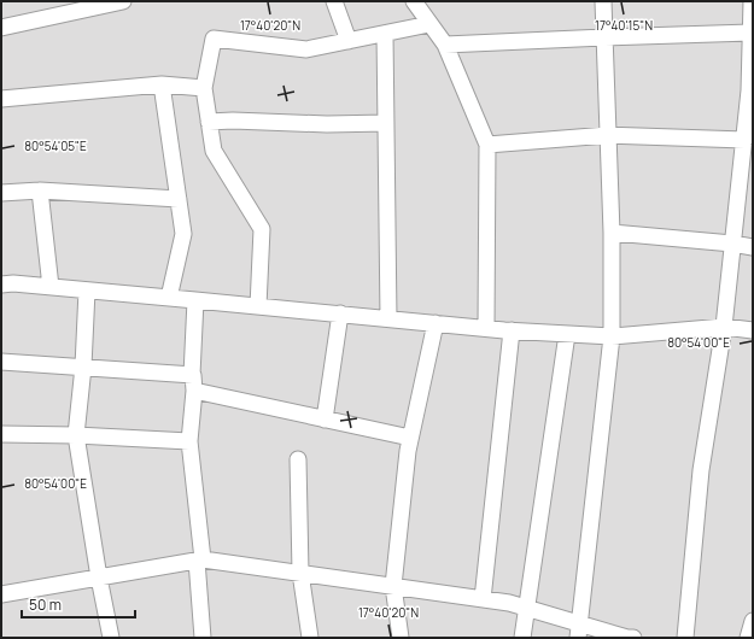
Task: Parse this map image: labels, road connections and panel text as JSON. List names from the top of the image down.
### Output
{
  "scale_bar": "50 m",
  "coordinates": [
    "17°40'20\"N",
    "17°40'15\"N",
    "80°54'05\"E",
    "80°54'00\"E"
  ]
}
